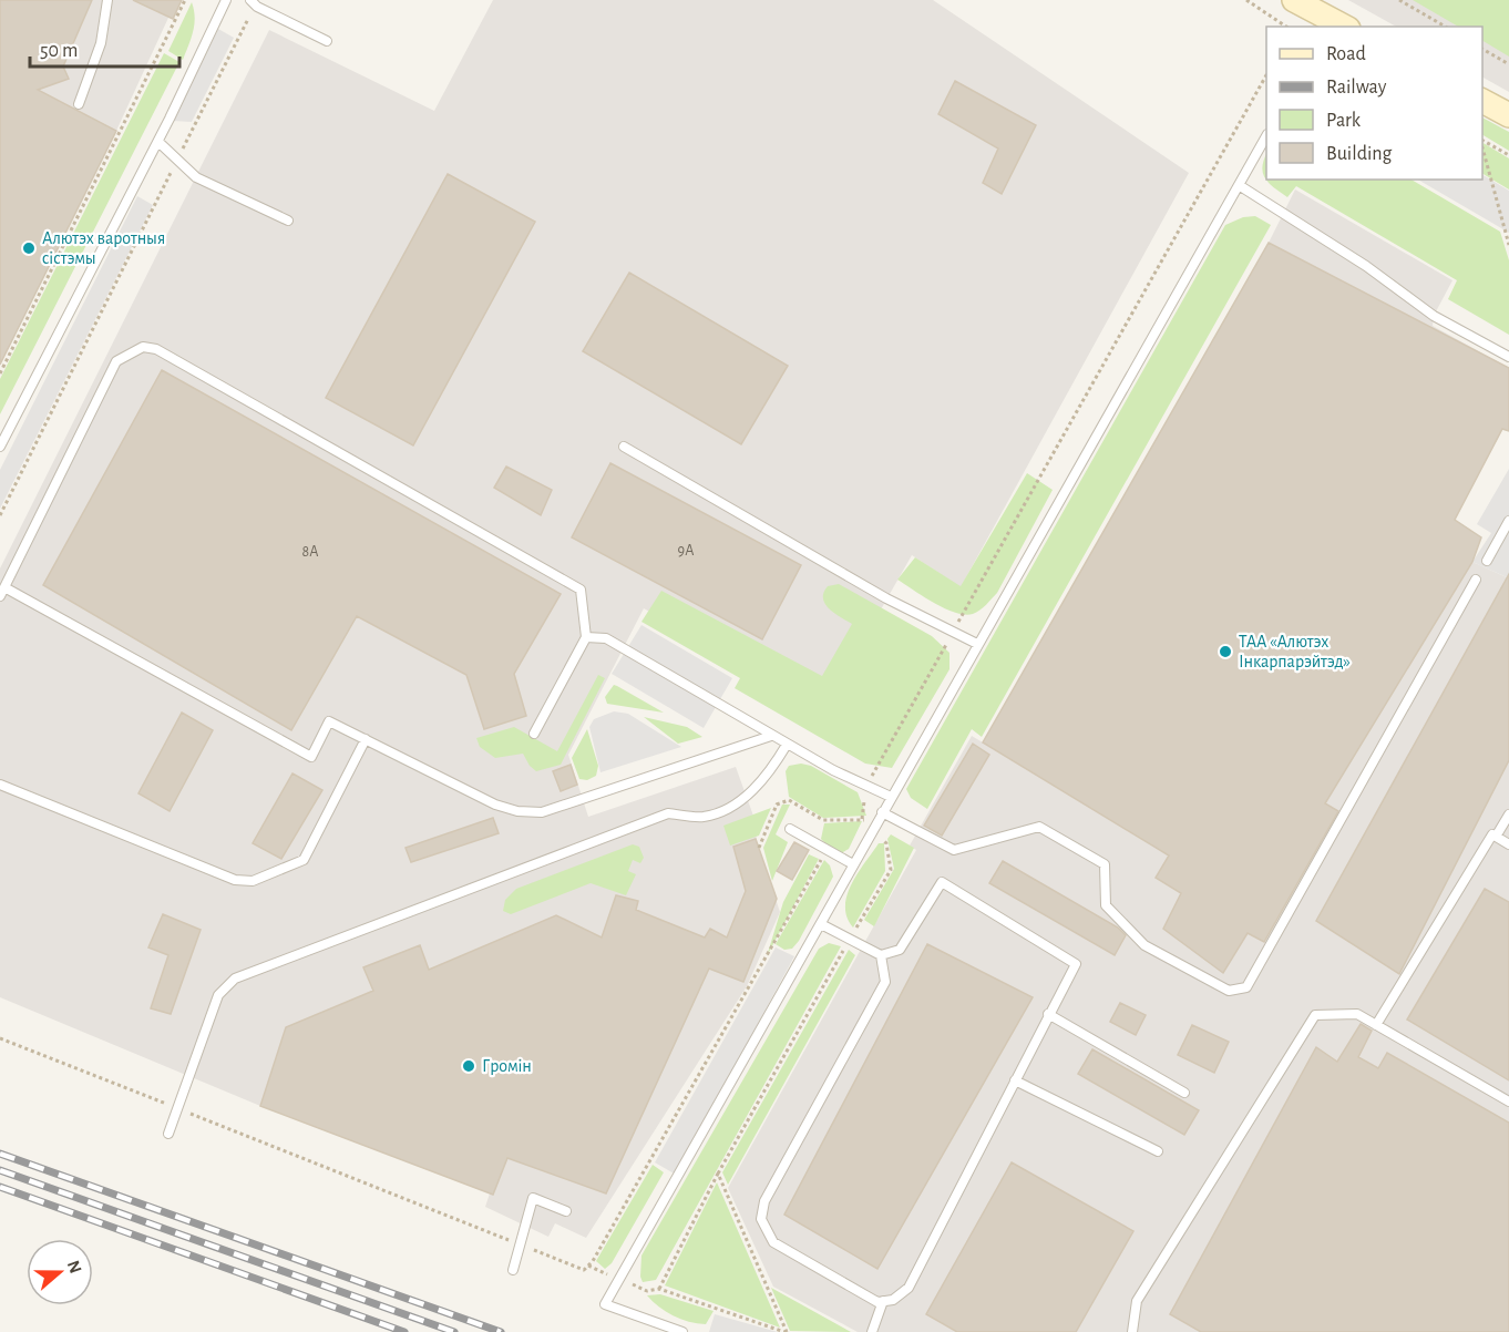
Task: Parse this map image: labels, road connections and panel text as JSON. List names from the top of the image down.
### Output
{
  "places": ["Алютэх варотныя сістэмы", "ТАА «Алютэх Інкарпарэйтэд»", "Громін"],
  "house_numbers": ["9А", "8А"],
  "legend": [
    "Road",
    "Railway",
    "Park",
    "Building"
  ],
  "scale_bar": "50 m",
  "north": "right"
}
